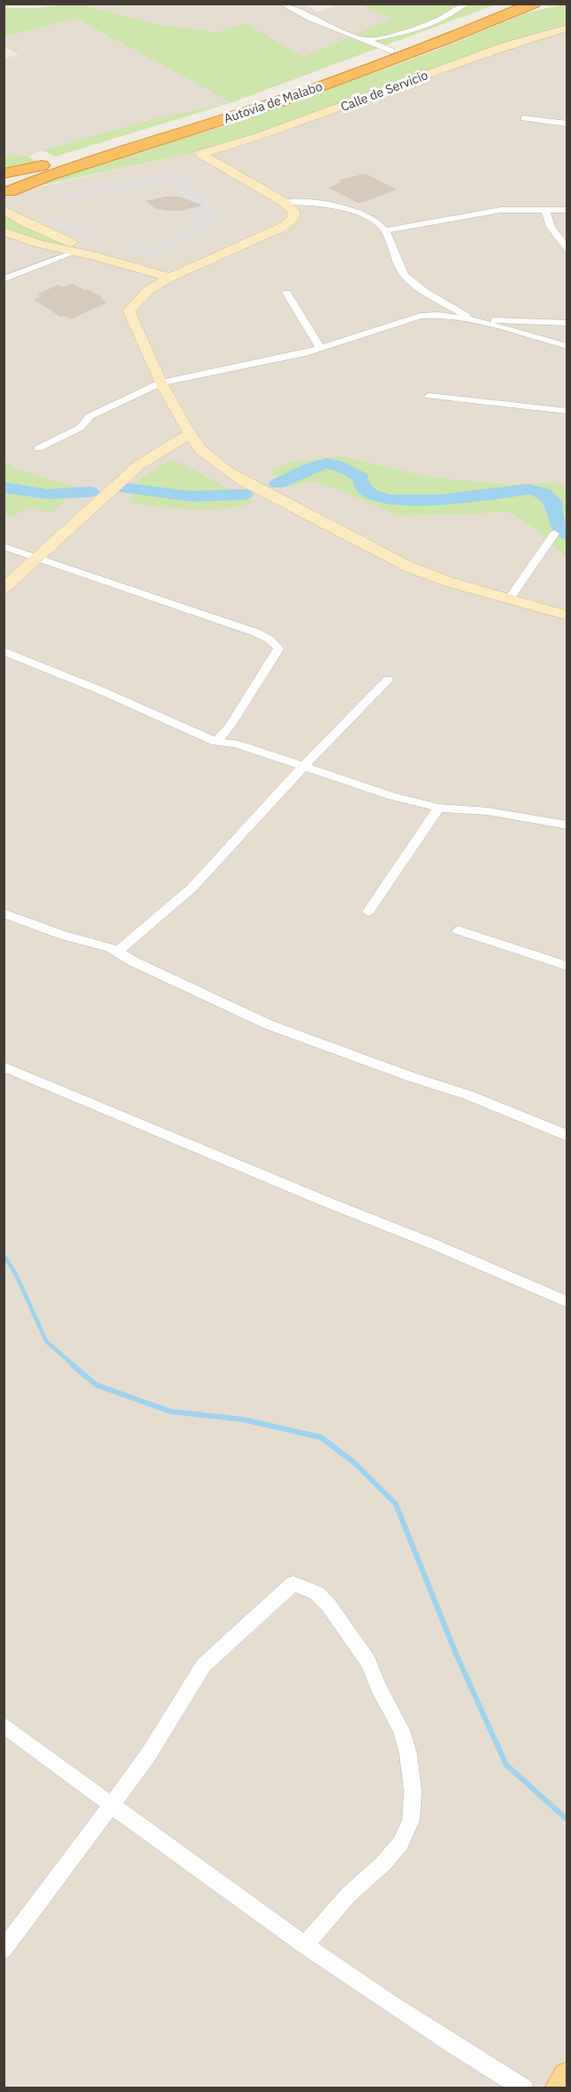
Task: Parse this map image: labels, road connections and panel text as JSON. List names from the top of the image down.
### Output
{
  "streets": {
    "highway": ["Autovía de Malabo"],
    "street": ["Calle de Servicio"]
  }
}
